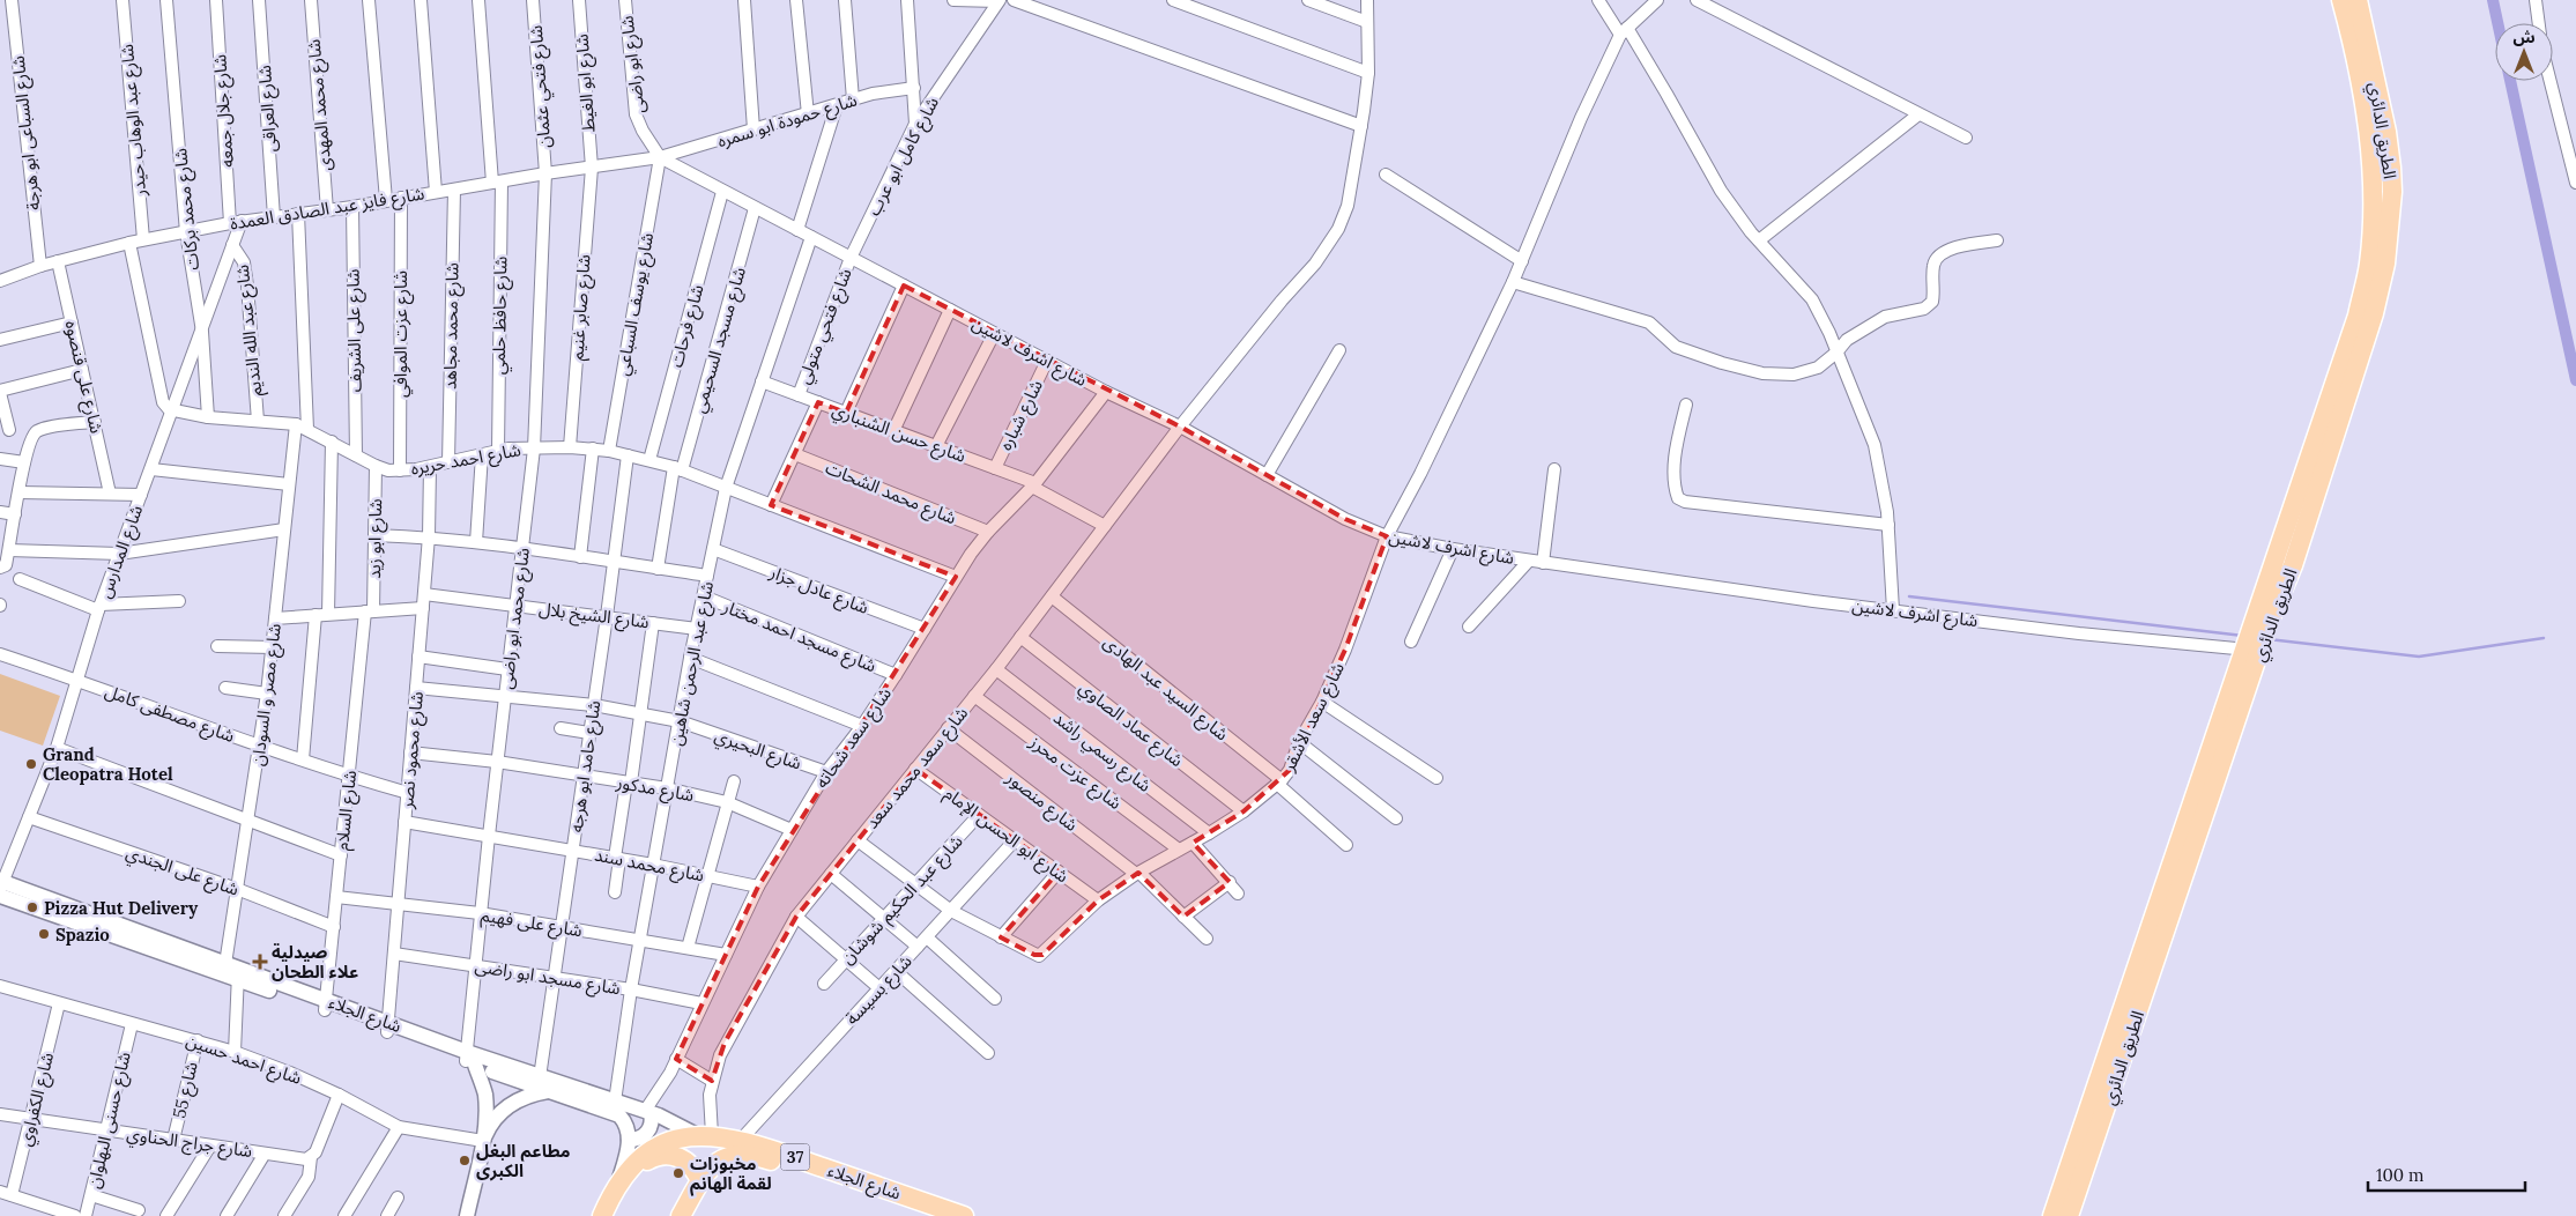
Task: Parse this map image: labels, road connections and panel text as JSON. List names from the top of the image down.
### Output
{
  "streets": {
    "main road": ["الطريق الدائري", "شارع الجلاء", "37"],
    "street": [
      "شارع ابو راضى",
      "شارع ابو الغيط",
      "شارع فتحي عثمان",
      "شارع محمد المهدى",
      "شارع العراقى",
      "شارع جلال جمعه",
      "شارع عبد الوهاب حيدر",
      "شارع حمودة ابو سمره",
      "شارع السباعى ابو هرجة",
      "شارع كامل ابو عرب",
      "شارع فايز عبد الصادق العمدة",
      "شارع محمد بركات",
      "شارع يوسف السباعي",
      "شارع صابر غنيم",
      "شارع حافظ حلمي",
      "شارع محمد مجاهد",
      "شارع فرحات",
      "شارع فتحي متولي",
      "شارع عبد الله النديم",
      "شارع على الشريف",
      "شارع عزت الموافي",
      "شارع مسجد السحيمي",
      "شارع اشرف لاشين",
      "شارع على قنصوه",
      "شارع شباره",
      "شارع حسن الشنباري",
      "شارع احمد حريره",
      "شارع محمد الشحات",
      "شارع ابو زيد",
      "شارع المدارس",
      "شارع عادل جزار",
      "شارع الشيخ بلال",
      "شارع محمد ابو راضى",
      "شارع مسجد احمد مختار",
      "شارع عبد الرحمن شاهين",
      "شارع السيد عبد الهادى",
      "شارع مصر و السودان",
      "شارع مصطفى كامل",
      "شارع سعد الأشقر",
      "شارع عماد الصاوي",
      "شارع سعد شحاته",
      "شارع البحيري",
      "شارع محمود نصر",
      "شارع رسمي راشد",
      "شارع حامد ابو هرجه",
      "شارع سعد محمد سعد",
      "شارع عزت محرز",
      "شارع مدكور",
      "شارع منصور",
      "شارع السلام",
      "شارع ابو الحسن الإمام",
      "شارع محمد سند",
      "شارع على الجندي",
      "شارع عبد الحكيم شوشان",
      "شارع على فهيم",
      "شارع مسجد ابو راضى",
      "شارع بسيسة",
      "شارع احمد حسين",
      "شارع 55",
      "شارع الكفراوي",
      "شارع حسنى البهلوان",
      "شارع جراج الحناوي"
    ]
  },
  "crossings": [
    ["شارع ابو راضى", "شارع حمودة ابو سمره"],
    ["شارع ابو راضى", "شارع فايز عبد الصادق العمدة"],
    ["شارع ابو راضى", "شارع يوسف السباعي"],
    ["شارع ابو راضى", "شارع اشرف لاشين"],
    ["شارع ابو الغيط", "شارع فايز عبد الصادق العمدة"],
    ["شارع ابو الغيط", "شارع صابر غنيم"],
    ["شارع فتحي عثمان", "شارع فايز عبد الصادق العمدة"],
    ["شارع فتحي عثمان", "شارع محمد ابو راضى"],
    ["شارع محمد المهدى", "شارع فايز عبد الصادق العمدة"],
    ["شارع العراقى", "شارع فايز عبد الصادق العمدة"],
    ["شارع جلال جمعه", "شارع فايز عبد الصادق العمدة"],
    ["شارع جلال جمعه", "شارع المدارس"],
    ["شارع عبد الوهاب حيدر", "شارع فايز عبد الصادق العمدة"],
    ["شارع حمودة ابو سمره", "شارع فايز عبد الصادق العمدة"],
    ["شارع حمودة ابو سمره", "شارع يوسف السباعي"],
    ["شارع حمودة ابو سمره", "شارع اشرف لاشين"],
    ["الطريق الدائري", "شارع اشرف لاشين"],
    ["شارع السباعى ابو هرجة", "شارع فايز عبد الصادق العمدة"],
    ["شارع كامل ابو عرب", "شارع فتحي متولي"],
    ["شارع كامل ابو عرب", "شارع اشرف لاشين"],
    ["شارع فايز عبد الصادق العمدة", "شارع محمد بركات"],
    ["شارع فايز عبد الصادق العمدة", "شارع يوسف السباعي"],
    ["شارع فايز عبد الصادق العمدة", "شارع صابر غنيم"],
    ["شارع فايز عبد الصادق العمدة", "شارع حافظ حلمي"],
    ["شارع فايز عبد الصادق العمدة", "شارع محمد مجاهد"],
    ["شارع فايز عبد الصادق العمدة", "شارع على الشريف"],
    ["شارع فايز عبد الصادق العمدة", "شارع عزت الموافي"],
    ["شارع فايز عبد الصادق العمدة", "شارع اشرف لاشين"],
    ["شارع فايز عبد الصادق العمدة", "شارع على قنصوه"],
    ["شارع فايز عبد الصادق العمدة", "شارع المدارس"],
    ["شارع فايز عبد الصادق العمدة", "شارع محمد ابو راضى"],
    ["شارع فايز عبد الصادق العمدة", "شارع مصر و السودان"],
    ["شارع محمد بركات", "شارع احمد حريره"],
    ["شارع محمد بركات", "شارع المدارس"],
    ["شارع يوسف السباعي", "شارع اشرف لاشين"],
    ["شارع يوسف السباعي", "شارع احمد حريره"],
    ["شارع صابر غنيم", "شارع احمد حريره"],
    ["شارع حافظ حلمي", "شارع احمد حريره"],
    ["شارع محمد مجاهد", "شارع احمد حريره"],
    ["شارع فرحات", "شارع اشرف لاشين"],
    ["شارع فرحات", "شارع احمد حريره"],
    ["شارع فتحي متولي", "شارع اشرف لاشين"],
    ["شارع فتحي متولي", "شارع حسن الشنباري"],
    ["شارع عبد الله النديم", "شارع احمد حريره"],
    ["شارع عبد الله النديم", "شارع المدارس"],
    ["شارع على الشريف", "شارع احمد حريره"],
    ["شارع عزت الموافي", "شارع احمد حريره"],
    ["شارع مسجد السحيمي", "شارع اشرف لاشين"],
    ["شارع مسجد السحيمي", "شارع احمد حريره"],
    ["شارع اشرف لاشين", "شارع شباره"],
    ["شارع اشرف لاشين", "شارع عبد الرحمن شاهين"],
    ["شارع اشرف لاشين", "شارع سعد الأشقر"],
    ["شارع اشرف لاشين", "شارع سعد شحاته"],
    ["شارع اشرف لاشين", "شارع سعد محمد سعد"],
    ["شارع شباره", "شارع حسن الشنباري"],
    ["شارع حسن الشنباري", "شارع عبد الرحمن شاهين"],
    ["شارع حسن الشنباري", "شارع سعد شحاته"],
    ["شارع حسن الشنباري", "شارع سعد محمد سعد"],
    ["شارع احمد حريره", "شارع ابو زيد"],
    ["شارع احمد حريره", "شارع المدارس"],
    ["شارع احمد حريره", "شارع محمد ابو راضى"],
    ["شارع احمد حريره", "شارع عبد الرحمن شاهين"],
    ["شارع احمد حريره", "شارع مصر و السودان"],
    ["شارع احمد حريره", "شارع سعد شحاته"],
    ["شارع احمد حريره", "شارع محمود نصر"],
    ["شارع احمد حريره", "شارع حامد ابو هرجه"],
    ["شارع محمد الشحات", "شارع سعد شحاته"],
    ["شارع ابو زيد", "شارع السلام"],
    ["شارع المدارس", "شارع مصطفى كامل"],
    ["شارع المدارس", "شارع على الجندي"],
    ["شارع المدارس", "شارع الجلاء"],
    ["شارع عادل جزار", "شارع عبد الرحمن شاهين"],
    ["شارع عادل جزار", "شارع سعد شحاته"],
    ["شارع الشيخ بلال", "شارع محمد ابو راضى"],
    ["شارع الشيخ بلال", "شارع عبد الرحمن شاهين"],
    ["شارع الشيخ بلال", "شارع محمود نصر"],
    ["شارع الشيخ بلال", "شارع حامد ابو هرجه"],
    ["شارع محمد ابو راضى", "شارع البحيري"],
    ["شارع محمد ابو راضى", "شارع مدكور"],
    ["شارع محمد ابو راضى", "شارع محمد سند"],
    ["شارع محمد ابو راضى", "شارع على فهيم"],
    ["شارع محمد ابو راضى", "شارع مسجد ابو راضى"],
    ["شارع محمد ابو راضى", "شارع الجلاء"],
    ["شارع مسجد احمد مختار", "شارع عبد الرحمن شاهين"],
    ["شارع مسجد احمد مختار", "شارع سعد شحاته"],
    ["شارع عبد الرحمن شاهين", "شارع البحيري"],
    ["شارع عبد الرحمن شاهين", "شارع مدكور"],
    ["شارع عبد الرحمن شاهين", "شارع محمد سند"],
    ["شارع عبد الرحمن شاهين", "شارع على فهيم"],
    ["شارع عبد الرحمن شاهين", "شارع مسجد ابو راضى"],
    ["شارع عبد الرحمن شاهين", "شارع الجلاء"],
    ["شارع السيد عبد الهادى", "شارع سعد الأشقر"],
    ["شارع السيد عبد الهادى", "شارع سعد محمد سعد"],
    ["شارع مصر و السودان", "شارع مصطفى كامل"],
    ["شارع مصر و السودان", "شارع على الجندي"],
    ["شارع مصر و السودان", "شارع الجلاء"],
    ["شارع مصر و السودان", "شارع احمد حسين"],
    ["شارع مصطفى كامل", "شارع محمود نصر"],
    ["شارع مصطفى كامل", "شارع السلام"],
    ["شارع سعد الأشقر", "شارع عماد الصاوي"],
    ["شارع سعد الأشقر", "شارع رسمي راشد"],
    ["شارع سعد الأشقر", "شارع عزت محرز"],
    ["شارع سعد الأشقر", "شارع منصور"],
    ["شارع سعد الأشقر", "شارع ابو الحسن الإمام"],
    ["شارع عماد الصاوي", "شارع سعد محمد سعد"],
    ["شارع سعد شحاته", "شارع البحيري"],
    ["شارع سعد شحاته", "شارع مدكور"],
    ["شارع سعد شحاته", "شارع محمد سند"],
    ["شارع سعد شحاته", "شارع على فهيم"],
    ["شارع سعد شحاته", "شارع مسجد ابو راضى"],
    ["شارع سعد شحاته", "شارع الجلاء"],
    ["شارع البحيري", "شارع محمود نصر"],
    ["شارع البحيري", "شارع حامد ابو هرجه"],
    ["شارع محمود نصر", "شارع مدكور"],
    ["شارع محمود نصر", "شارع محمد سند"],
    ["شارع محمود نصر", "شارع على فهيم"],
    ["شارع محمود نصر", "شارع مسجد ابو راضى"],
    ["شارع محمود نصر", "شارع الجلاء"],
    ["شارع رسمي راشد", "شارع سعد محمد سعد"],
    ["شارع حامد ابو هرجه", "شارع مدكور"],
    ["شارع حامد ابو هرجه", "شارع محمد سند"],
    ["شارع حامد ابو هرجه", "شارع على فهيم"],
    ["شارع حامد ابو هرجه", "شارع مسجد ابو راضى"],
    ["شارع حامد ابو هرجه", "شارع الجلاء"],
    ["شارع سعد محمد سعد", "شارع عزت محرز"],
    ["شارع سعد محمد سعد", "شارع منصور"],
    ["شارع سعد محمد سعد", "شارع ابو الحسن الإمام"],
    ["شارع سعد محمد سعد", "شارع الجلاء"],
    ["شارع السلام", "شارع على الجندي"],
    ["شارع السلام", "شارع على فهيم"],
    ["شارع السلام", "شارع الجلاء"],
    ["شارع ابو الحسن الإمام", "شارع عبد الحكيم شوشان"],
    ["شارع ابو الحسن الإمام", "شارع بسيسة"],
    ["شارع بسيسة", "شارع الجلاء"],
    ["شارع الجلاء", "37"],
    ["شارع احمد حسين", "شارع 55"],
    ["شارع احمد حسين", "شارع الكفراوي"],
    ["شارع احمد حسين", "شارع حسنى البهلوان"],
    ["شارع 55", "شارع جراج الحناوي"],
    ["شارع الكفراوي", "شارع جراج الحناوي"],
    ["شارع حسنى البهلوان", "شارع جراج الحناوي"]
  ],
  "places": {
    "other": [
      "Grand Cleopatra Hotel",
      "Pizza Hut Delivery",
      "Spazio",
      "مطاعم البغل الكبرى",
      "مخبوزات لقمة الهانم"
    ],
    "health": ["صيدلية علاء الطحان"]
  },
  "scale_bar": "100 m",
  "north": "top"
}
